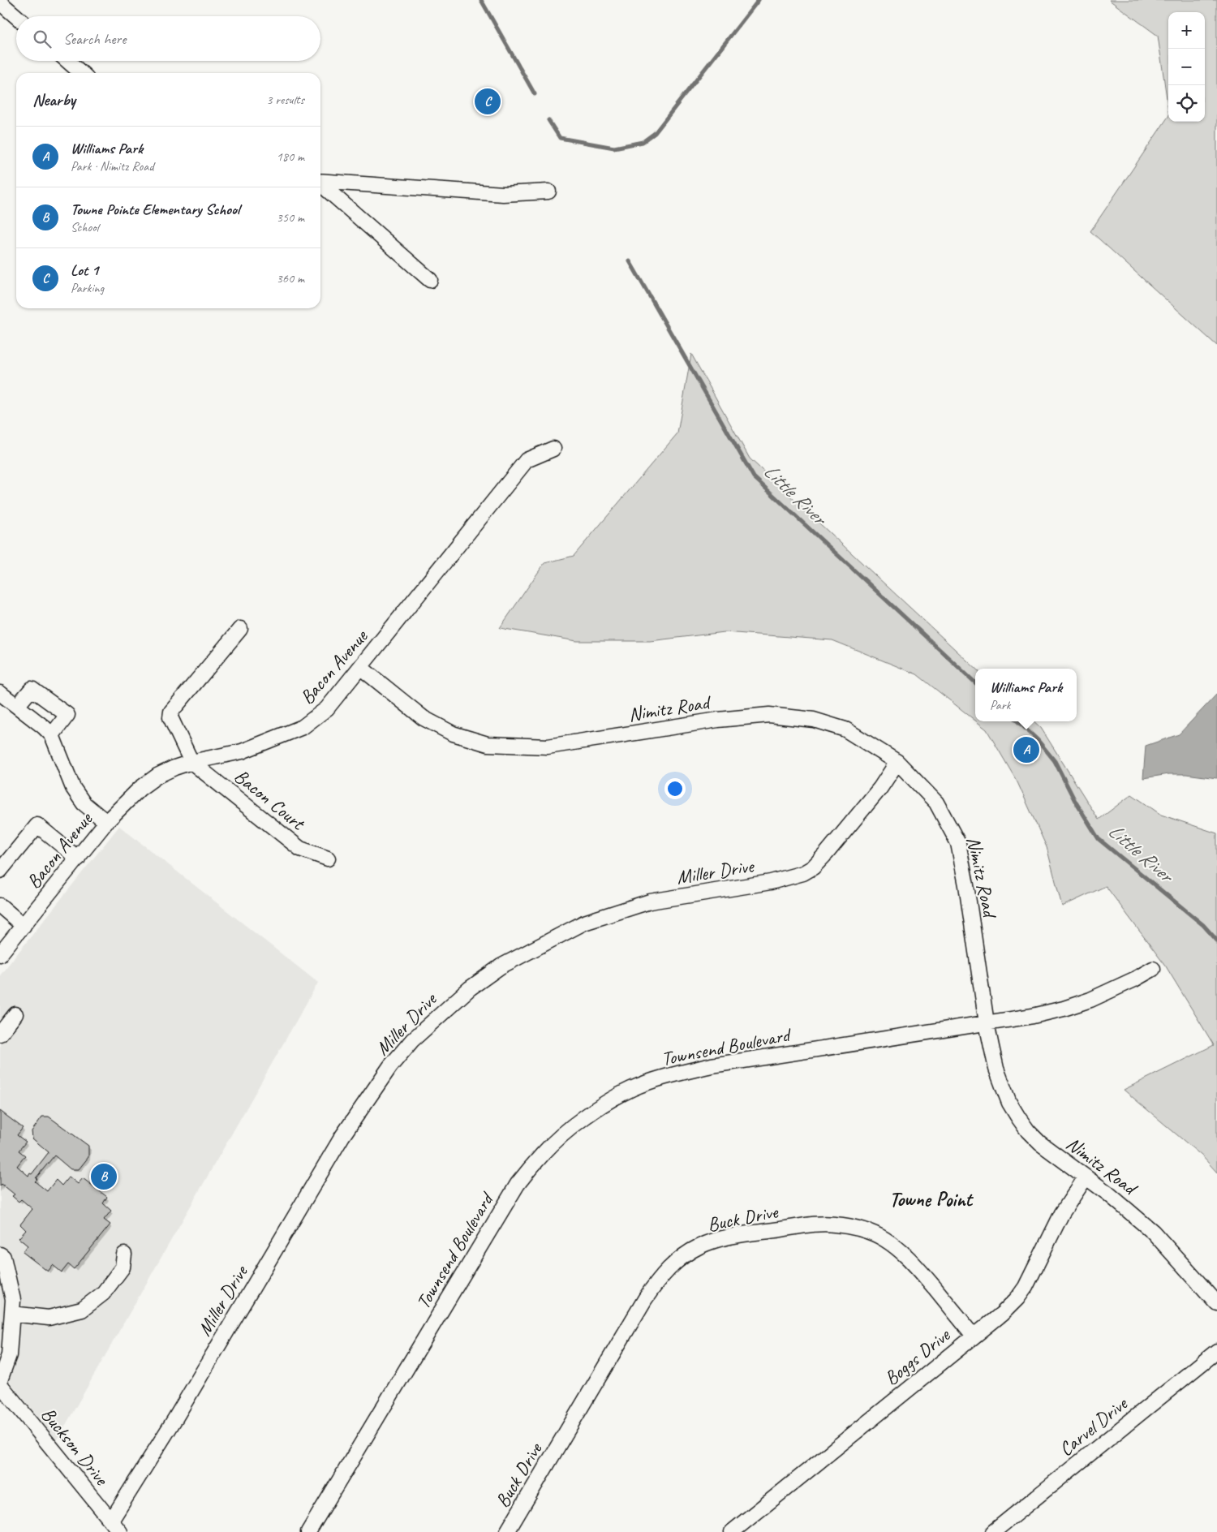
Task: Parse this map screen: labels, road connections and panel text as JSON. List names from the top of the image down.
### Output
{
  "streets": {
    "street": [
      "Bacon Avenue",
      "Nimitz Road",
      "Bacon Court",
      "Miller Drive",
      "Townsend Boulevard",
      "Buck Drive",
      "Boggs Drive",
      "Carvel Drive",
      "Buckson Drive"
    ]
  },
  "crossings": [
    ["Bacon Avenue", "Nimitz Road"],
    ["Bacon Avenue", "Bacon Court"],
    ["Nimitz Road", "Miller Drive"],
    ["Nimitz Road", "Townsend Boulevard"],
    ["Nimitz Road", "Boggs Drive"],
    ["Miller Drive", "Buckson Drive"],
    ["Buck Drive", "Boggs Drive"]
  ],
  "districts": ["Towne Point"],
  "water": ["Little River"],
  "page": {
    "map_buttons": ["+", "−"],
    "search": "Search here",
    "heading": ["Nearby", "3 results"],
    "pins": ["C", "A", "B"],
    "list": [
      {
        "mark": "A",
        "name": "Williams Park",
        "note": "Park · Nimitz Road",
        "value": "180 m"
      },
      {
        "mark": "B",
        "name": "Towne Pointe Elementary School",
        "note": "School",
        "value": "350 m"
      },
      {
        "mark": "C",
        "name": "Lot 1",
        "note": "Parking",
        "value": "360 m"
      }
    ],
    "popup": ["Williams Park", "Park"]
  }
}
